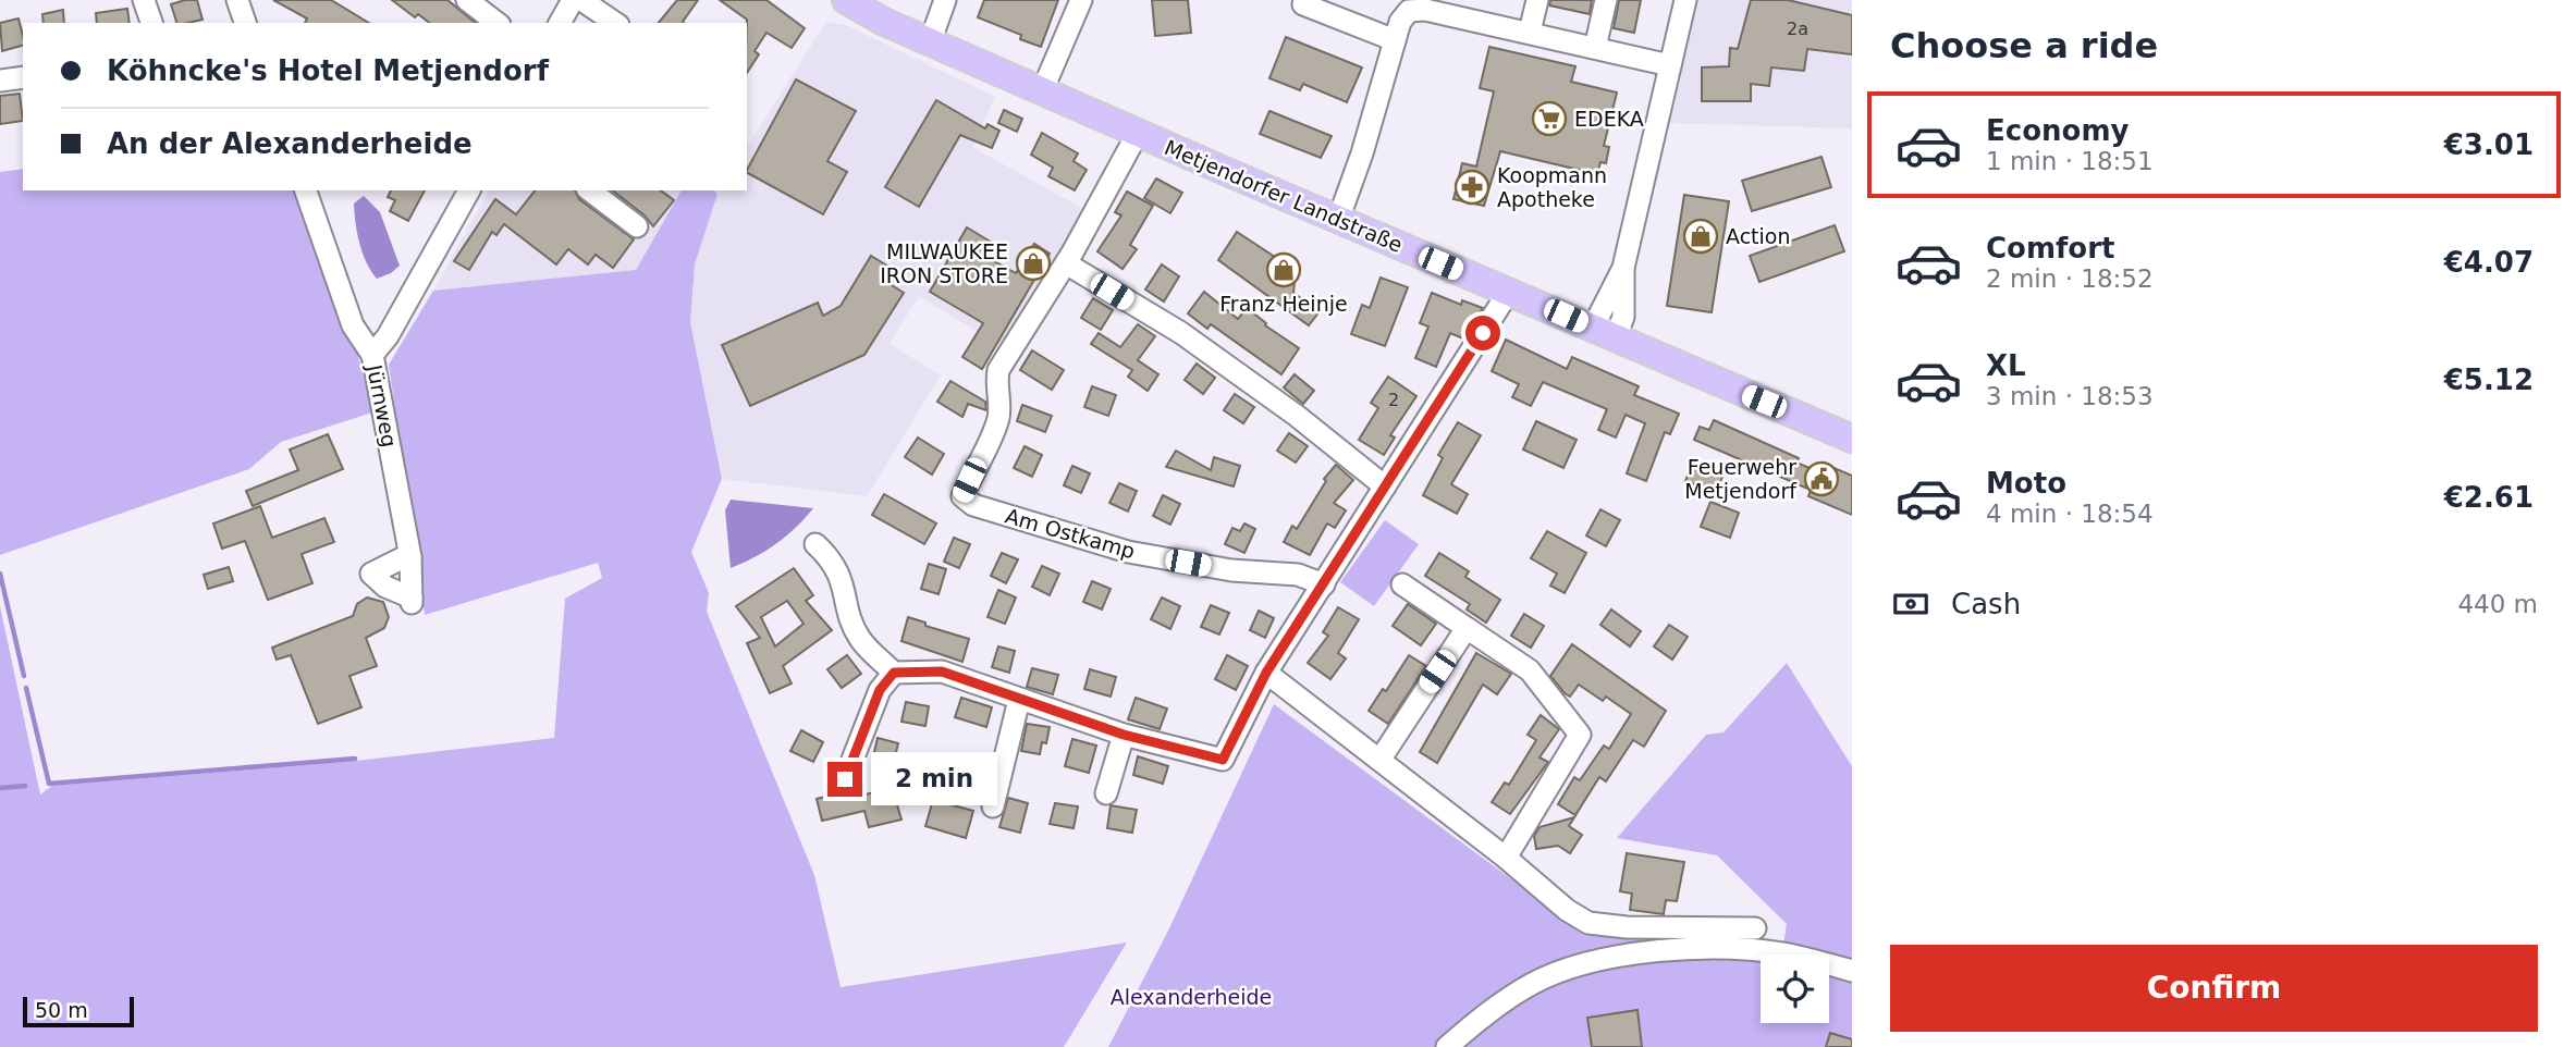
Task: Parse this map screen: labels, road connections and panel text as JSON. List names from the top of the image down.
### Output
{
  "streets": {
    "main road": ["Metjendorfer Landstraße"],
    "street": ["Jürnweg", "Am Ostkamp"]
  },
  "crossings": [
    ["Metjendorfer Landstraße", "Am Ostkamp"]
  ],
  "parks": ["Alexanderheide"],
  "places": {
    "supermarket": ["EDEKA"],
    "pharmacy": ["Koopmann Apotheke"],
    "shop": ["Action", "MILWAUKEE IRON STORE", "Franz Heinje"],
    "public building": ["Feuerwehr Metjendorf"]
  },
  "house_numbers": ["2a", "2"],
  "scale_bar": "50 m",
  "page": {
    "heading": "Choose a ride",
    "banner": ["Köhncke's Hotel Metjendorf", "An der Alexanderheide"],
    "list": [
      {
        "name": "Economy",
        "note": "1 min · 18:51",
        "value": "€3.01"
      },
      {
        "name": "Comfort",
        "note": "2 min · 18:52",
        "value": "€4.07"
      },
      {
        "name": "XL",
        "note": "3 min · 18:53",
        "value": "€5.12"
      },
      {
        "name": "Moto",
        "note": "4 min · 18:54",
        "value": "€2.61"
      }
    ],
    "pay": ["Cash", "440 m"],
    "bubble": "2 min",
    "buttons": "Confirm",
    "scale": "50 m"
  }
}
